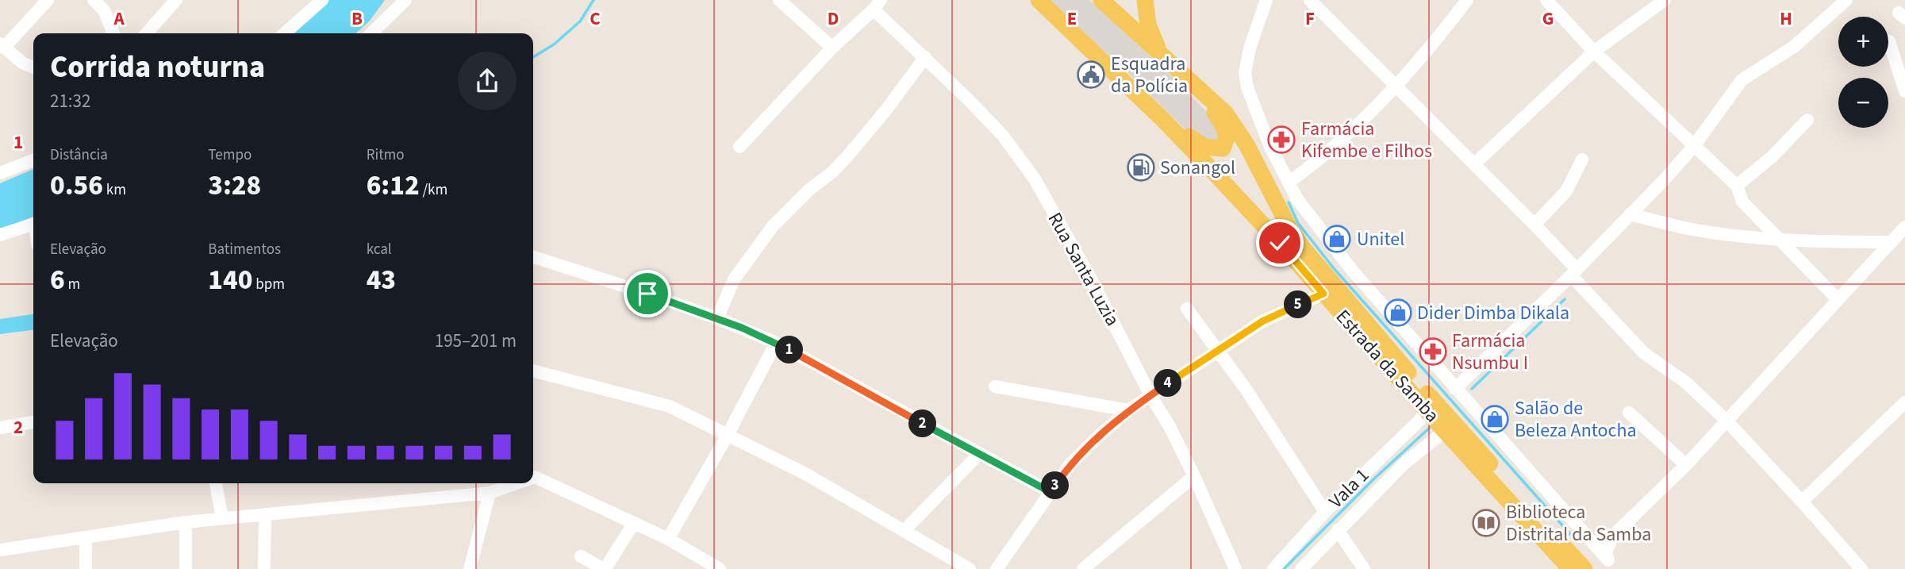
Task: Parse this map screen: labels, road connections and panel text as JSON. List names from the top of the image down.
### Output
{
  "streets": {
    "main road": ["Estrada da Samba"],
    "street": ["Rua Santa Luzia", "Vala 1"]
  },
  "crossings": [
    ["Estrada da Samba", "Vala 1"]
  ],
  "places": {
    "public building": ["Esquadra da Polícia"],
    "pharmacy": ["Farmácia Kifembe e Filhos", "Farmácia Nsumbu I"],
    "fuel station": ["Sonangol"],
    "shop": ["Unitel", "Dider Dimba Dikala", "Salão de Beleza Antocha"],
    "library": ["Biblioteca Distrital da Samba"]
  },
  "page": {
    "map_buttons": ["+", "−"],
    "heading": ["Corrida noturna", "21:32"],
    "stats": [
      ["Distância", "0.56 km"],
      ["Tempo", "3:28"],
      ["Ritmo", "6:12 /km"],
      ["Elevação", "6 m"],
      ["Batimentos", "140 bpm"],
      ["kcal", "43"]
    ],
    "pins": [
      "5",
      "1",
      "4",
      "2",
      "3"
    ],
    "chart": ["Elevação", "195–201 m"]
  },
  "grid": {
    "columns": [
      "A",
      "B",
      "C",
      "D",
      "E",
      "F",
      "G",
      "H"
    ],
    "rows": ["1", "2"]
  }
}
